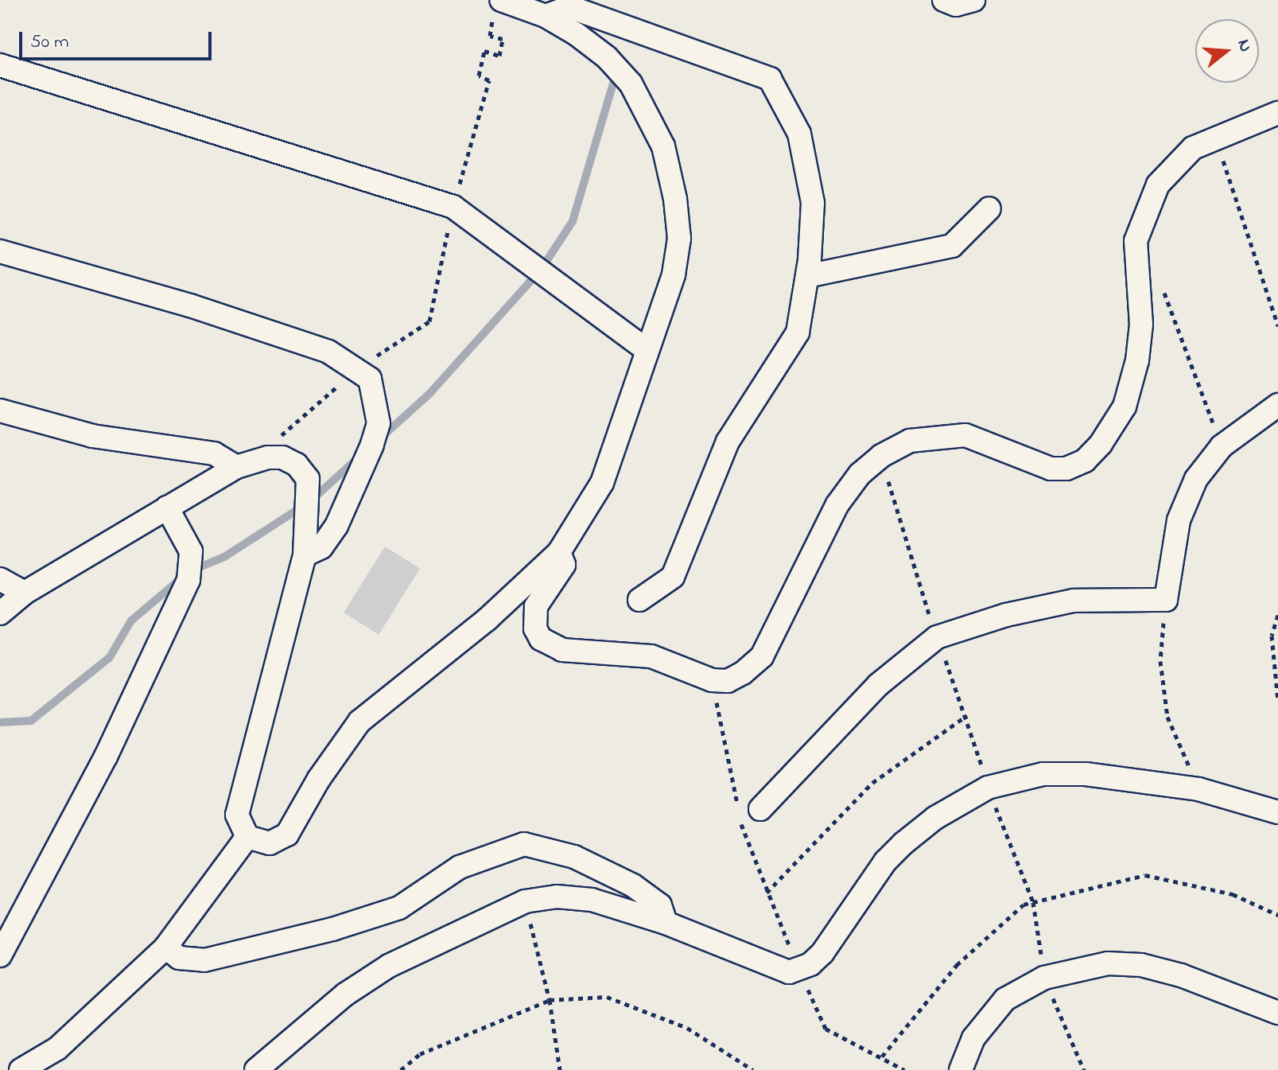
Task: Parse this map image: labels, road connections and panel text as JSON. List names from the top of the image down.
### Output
{
  "scale_bar": "50 m",
  "north": "right"
}
